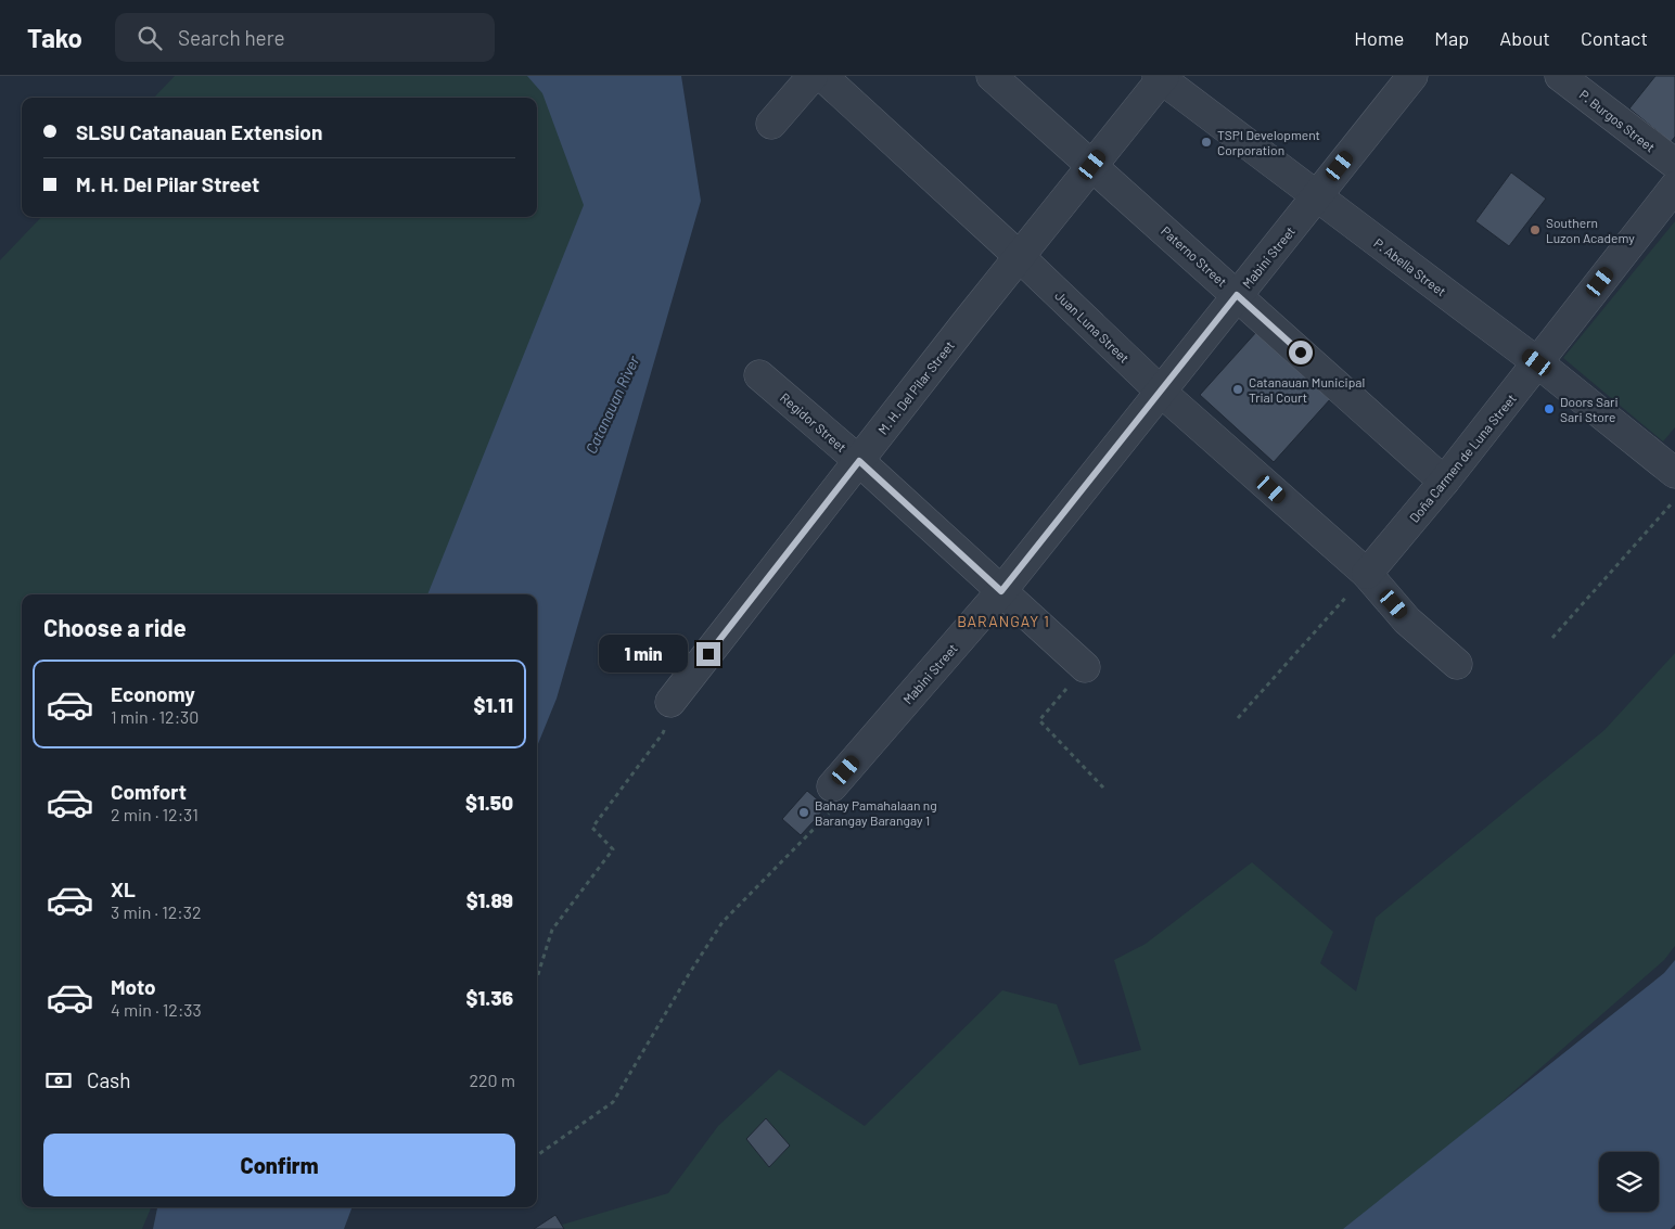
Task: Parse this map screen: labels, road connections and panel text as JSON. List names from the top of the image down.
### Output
{
  "streets": {
    "street": [
      "P. Burgos Street",
      "Paterno Street",
      "Mabini Street",
      "P. Abella Street",
      "Juan Luna Street",
      "M. H. Del Pilar Street",
      "Regidor Street",
      "Doña Carmen de Luna Street"
    ]
  },
  "crossings": [
    ["Paterno Street", "Mabini Street"],
    ["Paterno Street", "M. H. Del Pilar Street"],
    ["Paterno Street", "Doña Carmen de Luna Street"],
    ["Mabini Street", "P. Abella Street"],
    ["Mabini Street", "Juan Luna Street"],
    ["Mabini Street", "Regidor Street"],
    ["P. Abella Street", "M. H. Del Pilar Street"],
    ["P. Abella Street", "Doña Carmen de Luna Street"],
    ["Juan Luna Street", "M. H. Del Pilar Street"],
    ["Juan Luna Street", "Doña Carmen de Luna Street"],
    ["M. H. Del Pilar Street", "Regidor Street"]
  ],
  "districts": ["BARANGAY 1"],
  "water": ["Catanauan River"],
  "places": [
    "TSPI Development Corporation",
    "Southern Luzon Academy",
    "Catanauan Municipal Trial Court",
    "Doors Sari Sari Store",
    "Bahay Pamahalaan ng Barangay Barangay 1"
  ],
  "page": {
    "header": "Tako",
    "search": "Search here",
    "nav": [
      "Home",
      "Map",
      "About",
      "Contact"
    ],
    "banner": ["SLSU Catanauan Extension", "M. H. Del Pilar Street"],
    "heading": "Choose a ride",
    "bubble": "1 min",
    "list": [
      {
        "name": "Economy",
        "note": "1 min · 12:30",
        "value": "$1.11"
      },
      {
        "name": "Comfort",
        "note": "2 min · 12:31",
        "value": "$1.50"
      },
      {
        "name": "XL",
        "note": "3 min · 12:32",
        "value": "$1.89"
      },
      {
        "name": "Moto",
        "note": "4 min · 12:33",
        "value": "$1.36"
      }
    ],
    "pay": ["Cash", "220 m"],
    "buttons": "Confirm"
  }
}
